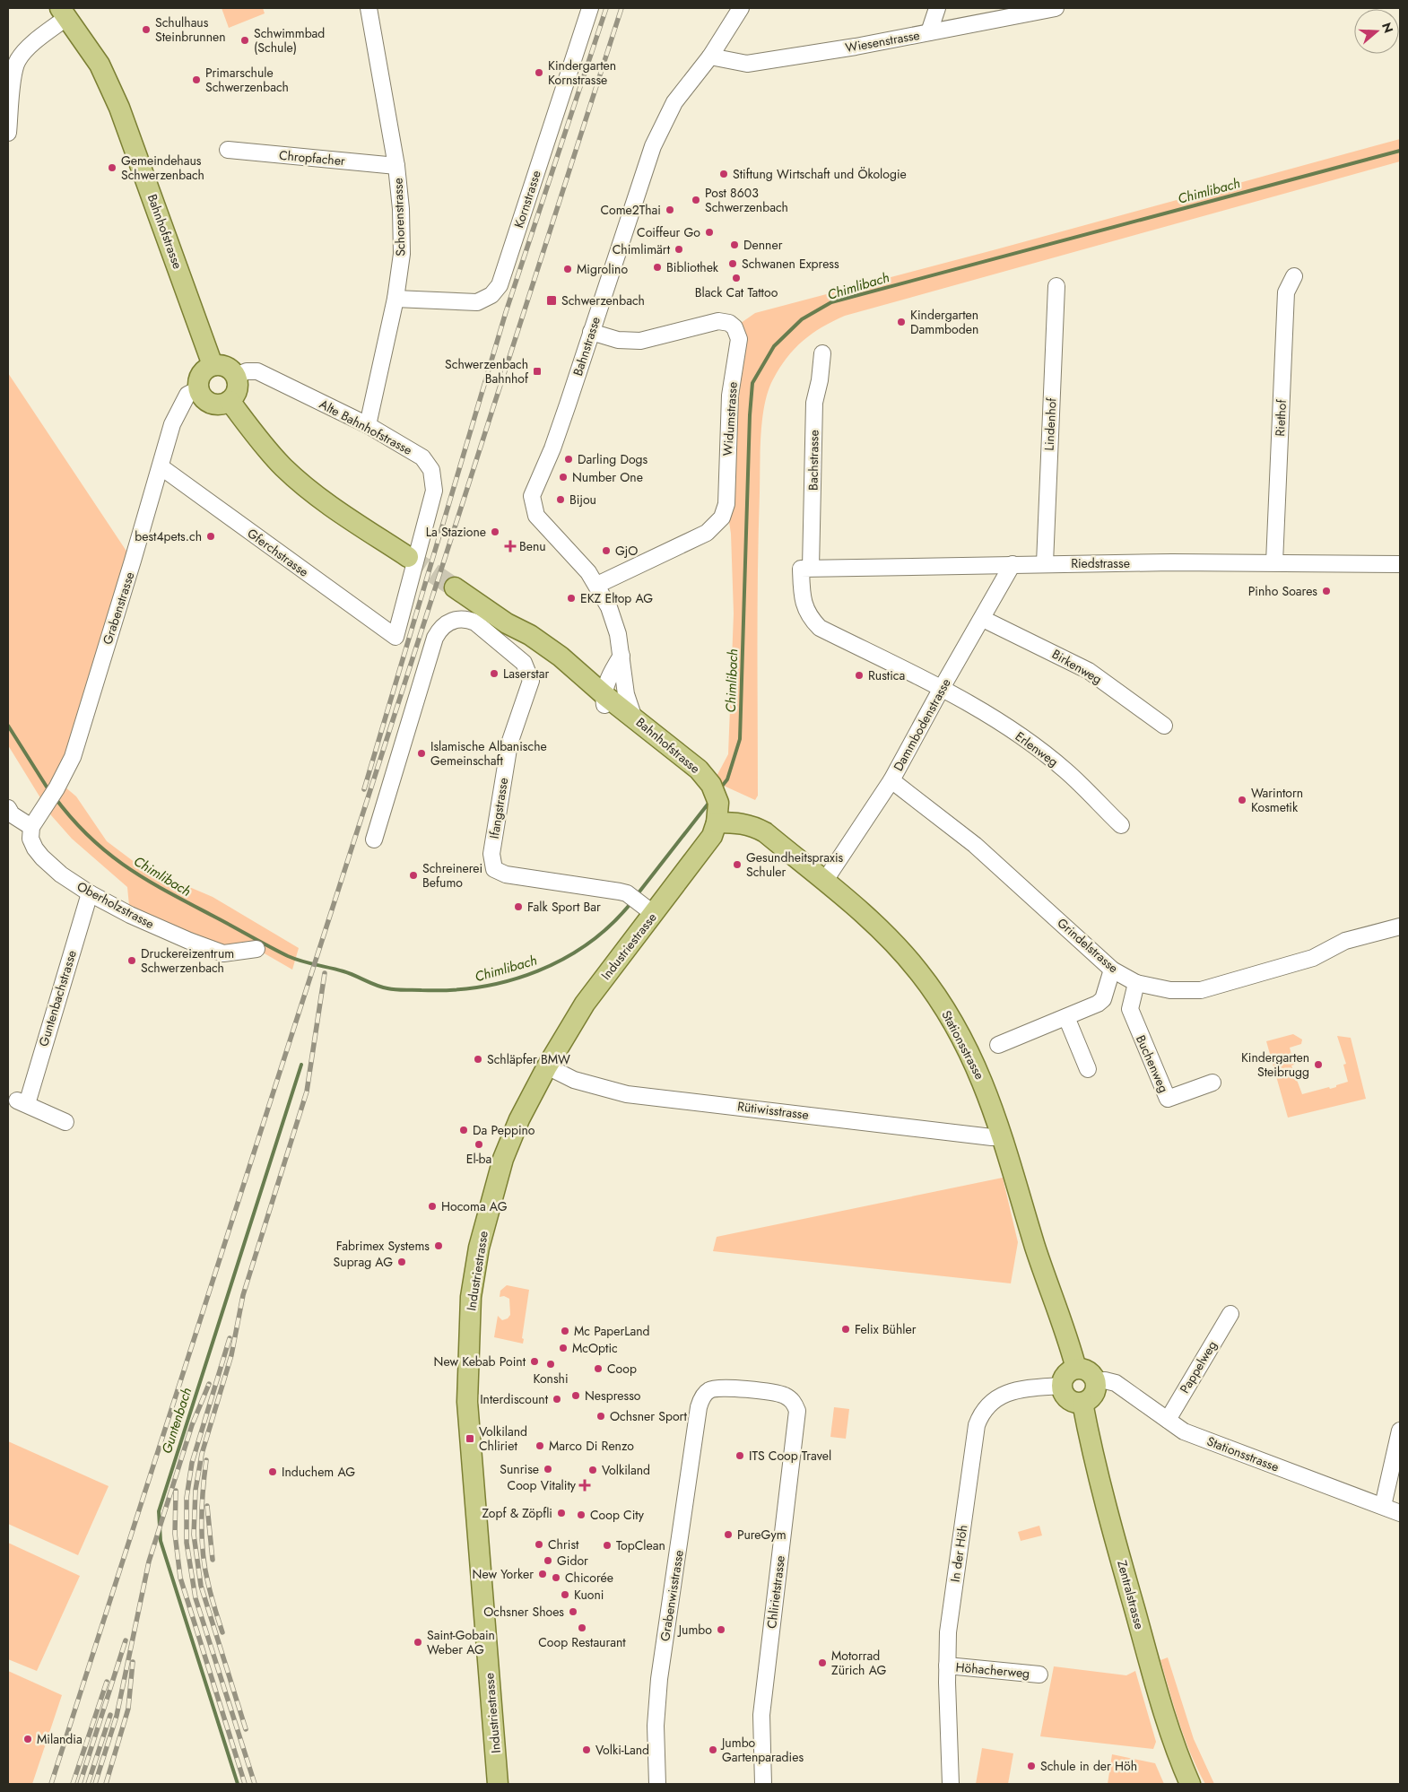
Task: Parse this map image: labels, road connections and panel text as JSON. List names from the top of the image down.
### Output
{
  "streets": {
    "main road": [
      "Bahnhofstrasse",
      "Industriestrasse",
      "Stationsstrasse",
      "Zentralstrasse"
    ],
    "street": [
      "Wiesenstrasse",
      "Chropfacher",
      "Kornstrasse",
      "Schorenstrasse",
      "Bahnstrasse",
      "Riethof",
      "Widumstrasse",
      "Lindenhof",
      "Alte Bahnhofstrasse",
      "Bachstrasse",
      "Gferchstrasse",
      "Riedstrasse",
      "Grabenstrasse",
      "Birkenweg",
      "Dammbodenstrasse",
      "Erlenweg",
      "Ifangstrasse",
      "Oberholzstrasse",
      "Grindelstrasse",
      "Guntenbachstrasse",
      "Buchenweg",
      "Rütiwisstrasse",
      "Pappelweg",
      "In der Höh",
      "Chlirietstrasse",
      "Grabenwisstrasse",
      "Höhacherweg"
    ]
  },
  "crossings": [
    ["Wiesenstrasse", "Bahnstrasse"],
    ["Chropfacher", "Schorenstrasse"],
    ["Kornstrasse", "Schorenstrasse"],
    ["Schorenstrasse", "Alte Bahnhofstrasse"],
    ["Bahnhofstrasse", "Bahnstrasse"],
    ["Bahnhofstrasse", "Alte Bahnhofstrasse"],
    ["Bahnhofstrasse", "Grabenstrasse"],
    ["Bahnhofstrasse", "Industriestrasse"],
    ["Bahnhofstrasse", "Stationsstrasse"],
    ["Bahnstrasse", "Widumstrasse"],
    ["Riethof", "Riedstrasse"],
    ["Lindenhof", "Riedstrasse"],
    ["Alte Bahnhofstrasse", "Gferchstrasse"],
    ["Alte Bahnhofstrasse", "Grabenstrasse"],
    ["Bachstrasse", "Riedstrasse"],
    ["Bachstrasse", "Dammbodenstrasse"],
    ["Bachstrasse", "Erlenweg"],
    ["Gferchstrasse", "Grabenstrasse"],
    ["Riedstrasse", "Dammbodenstrasse"],
    ["Grabenstrasse", "Oberholzstrasse"],
    ["Birkenweg", "Dammbodenstrasse"],
    ["Dammbodenstrasse", "Erlenweg"],
    ["Dammbodenstrasse", "Grindelstrasse"],
    ["Dammbodenstrasse", "Stationsstrasse"],
    ["Ifangstrasse", "Industriestrasse"],
    ["Oberholzstrasse", "Guntenbachstrasse"],
    ["Grindelstrasse", "Buchenweg"],
    ["Industriestrasse", "Stationsstrasse"],
    ["Industriestrasse", "Rütiwisstrasse"],
    ["Stationsstrasse", "Rütiwisstrasse"],
    ["Stationsstrasse", "Pappelweg"],
    ["Stationsstrasse", "In der Höh"],
    ["Stationsstrasse", "Zentralstrasse"],
    ["In der Höh", "Zentralstrasse"],
    ["In der Höh", "Höhacherweg"],
    ["Chlirietstrasse", "Grabenwisstrasse"]
  ],
  "water": ["Chimlibach", "Guntenbach"],
  "places": {
    "other": [
      "Schulhaus Steinbrunnen",
      "Schwimmbad (Schule)",
      "Kindergarten Kornstrasse",
      "Primarschule Schwerzenbach",
      "Gemeindehaus Schwerzenbach",
      "Stiftung Wirtschaft und Ökologie",
      "Post 8603 Schwerzenbach",
      "Come2Thai",
      "Coiffeur Go",
      "Denner",
      "Chimlimärt",
      "Schwanen Express",
      "Bibliothek",
      "Migrolino",
      "Black Cat Tattoo",
      "Kindergarten Dammboden",
      "Darling Dogs",
      "Number One",
      "Bijou",
      "La Stazione",
      "best4pets.ch",
      "GjO",
      "Pinho Soares",
      "EKZ Eltop AG",
      "Laserstar",
      "Rustica",
      "Islamische Albanische Gemeinschaft",
      "Warintorn Kosmetik",
      "Gesundheitspraxis Schuler",
      "Schreinerei Befumo",
      "Falk Sport Bar",
      "Druckereizentrum Schwerzenbach",
      "Schläpfer BMW",
      "Kindergarten Steibrugg",
      "Da Peppino",
      "El-ba",
      "Hocoma AG",
      "Fabrimex Systems",
      "Suprag AG",
      "Felix Bühler",
      "Mc PaperLand",
      "McOptic",
      "New Kebab Point",
      "Konshi",
      "Coop",
      "Nespresso",
      "Interdiscount",
      "Ochsner Sport",
      "Marco Di Renzo",
      "ITS Coop Travel",
      "Sunrise",
      "Volkiland",
      "Induchem AG",
      "Zopf & Zöpfli",
      "Coop City",
      "PureGym",
      "Christ",
      "TopClean",
      "Gidor",
      "New Yorker",
      "Chicorée",
      "Kuoni",
      "Ochsner Shoes",
      "Coop Restaurant",
      "Jumbo",
      "Saint-Gobain Weber AG",
      "Motorrad Zürich AG",
      "Milandia",
      "Volki-Land",
      "Jumbo Gartenparadies",
      "Schule in der Höh"
    ],
    "transit": ["Schwerzenbach", "Schwerzenbach Bahnhof", "Volkiland Chliriet"],
    "health": ["Benu", "Coop Vitality"]
  },
  "north": "right"
}
